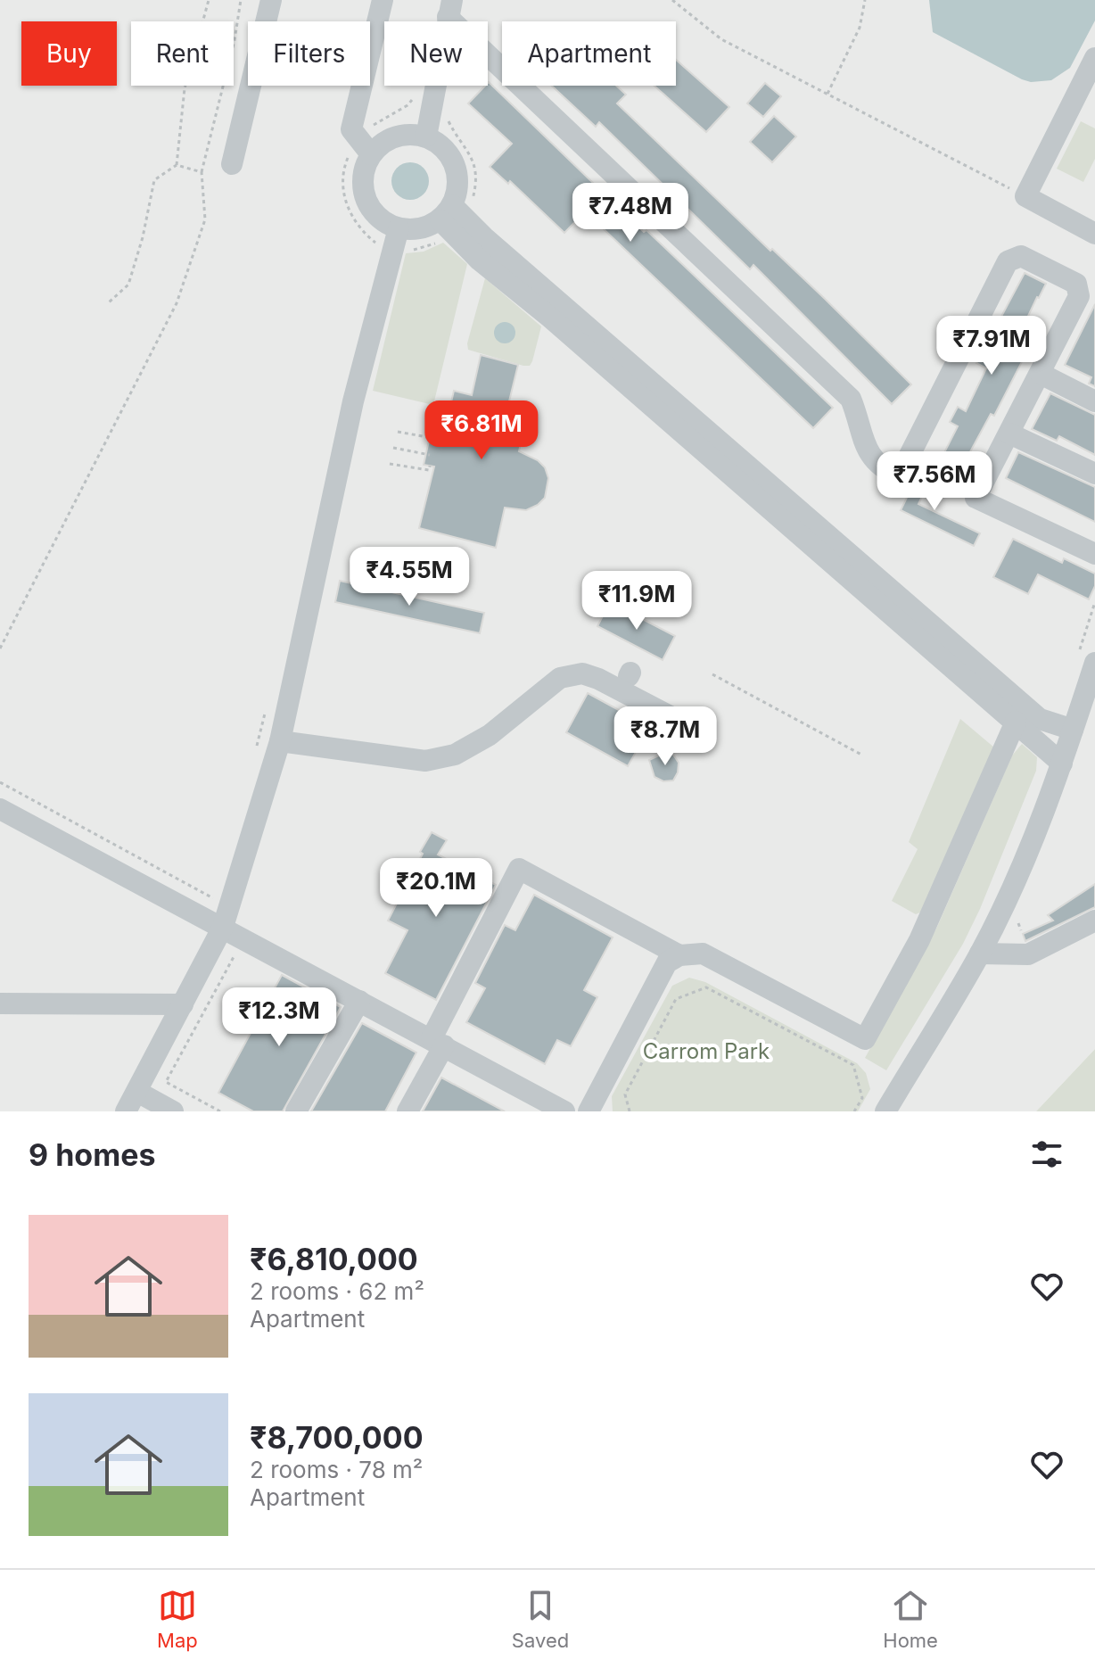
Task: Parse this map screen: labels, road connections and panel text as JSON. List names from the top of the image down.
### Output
{
  "parks": ["Carrom Park"],
  "page": {
    "chip": [
      "Buy",
      "Rent",
      "Filters",
      "New",
      "Apartment"
    ],
    "price": [
      "₹7.48M",
      "₹7.91M",
      "₹6.81M",
      "₹7.56M",
      "₹4.55M",
      "₹11.9M",
      "₹8.7M",
      "₹20.1M",
      "₹12.3M"
    ],
    "heading": "9 homes",
    "list": [
      {
        "name": "₹6,810,000",
        "note": "2 rooms · 62 m² · Apartment"
      },
      {
        "name": "₹8,700,000",
        "note": "2 rooms · 78 m² · Apartment"
      }
    ],
    "tabs": ["Map", "Saved", "Home"]
  }
}
